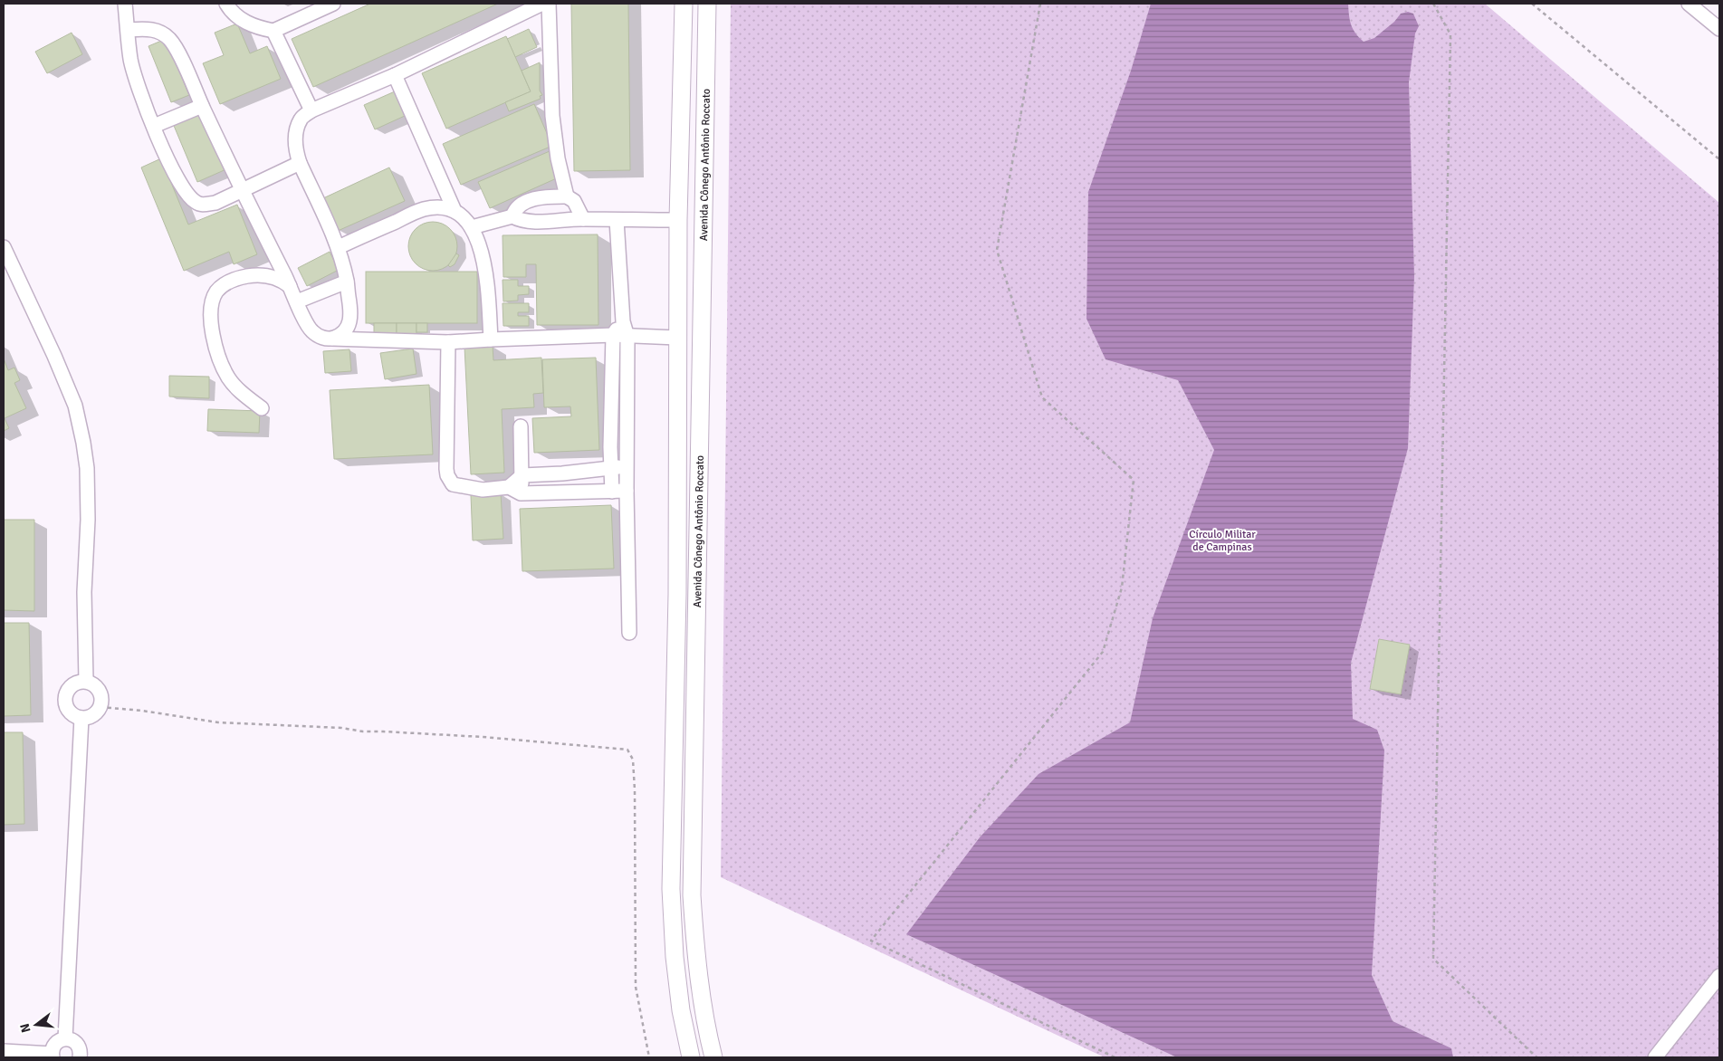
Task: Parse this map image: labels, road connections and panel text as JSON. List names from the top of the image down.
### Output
{
  "streets": {
    "main road": ["Avenida Cônego Antônio Roccato"]
  },
  "parks": ["Círculo Militar de Campinas"],
  "north": "left"
}
